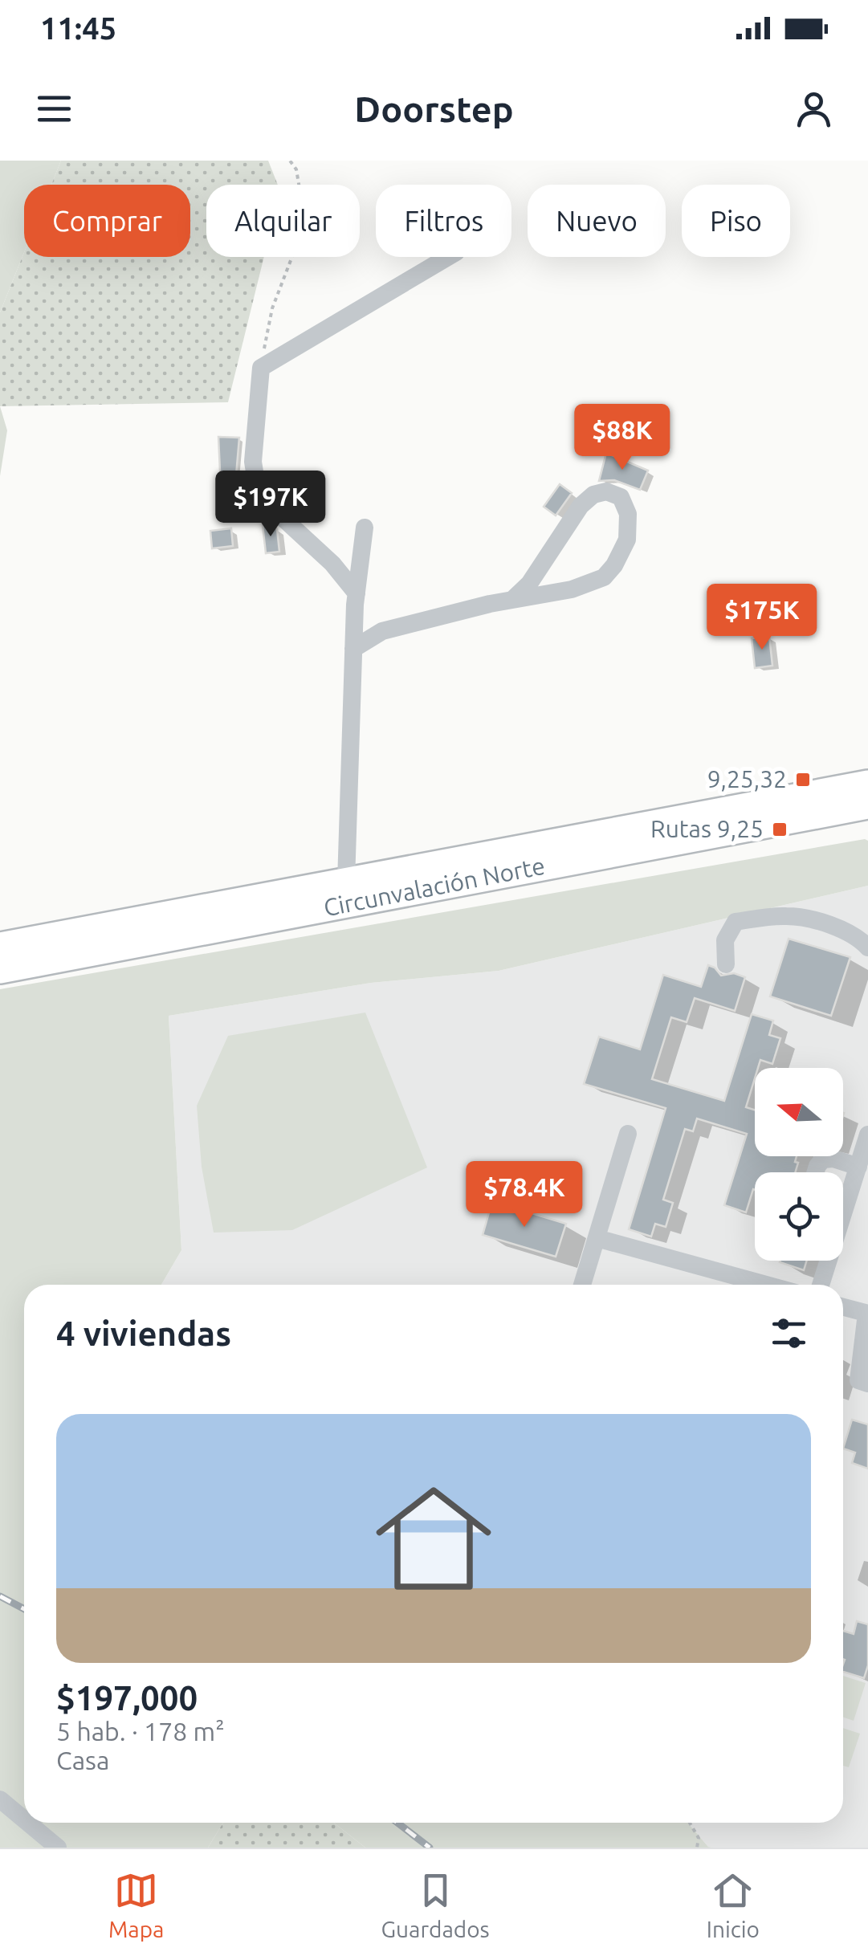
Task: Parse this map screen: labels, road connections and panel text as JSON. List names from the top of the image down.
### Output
{
  "streets": {
    "highway": ["Circunvalación Norte"]
  },
  "places": {
    "transit": ["9,25,32", "Rutas 9,25"]
  },
  "north": "left",
  "page": {
    "status": "11:45",
    "header": "Doorstep",
    "chip": [
      "Comprar",
      "Alquilar",
      "Filtros",
      "Nuevo",
      "Piso"
    ],
    "price": [
      "$88K",
      "$197K",
      "$175K",
      "$78.4K"
    ],
    "heading": "4 viviendas",
    "list": [
      {
        "name": "$197,000",
        "note": "5 hab. · 178 m² · Casa"
      }
    ],
    "tabs": ["Mapa", "Guardados", "Inicio"]
  }
}
